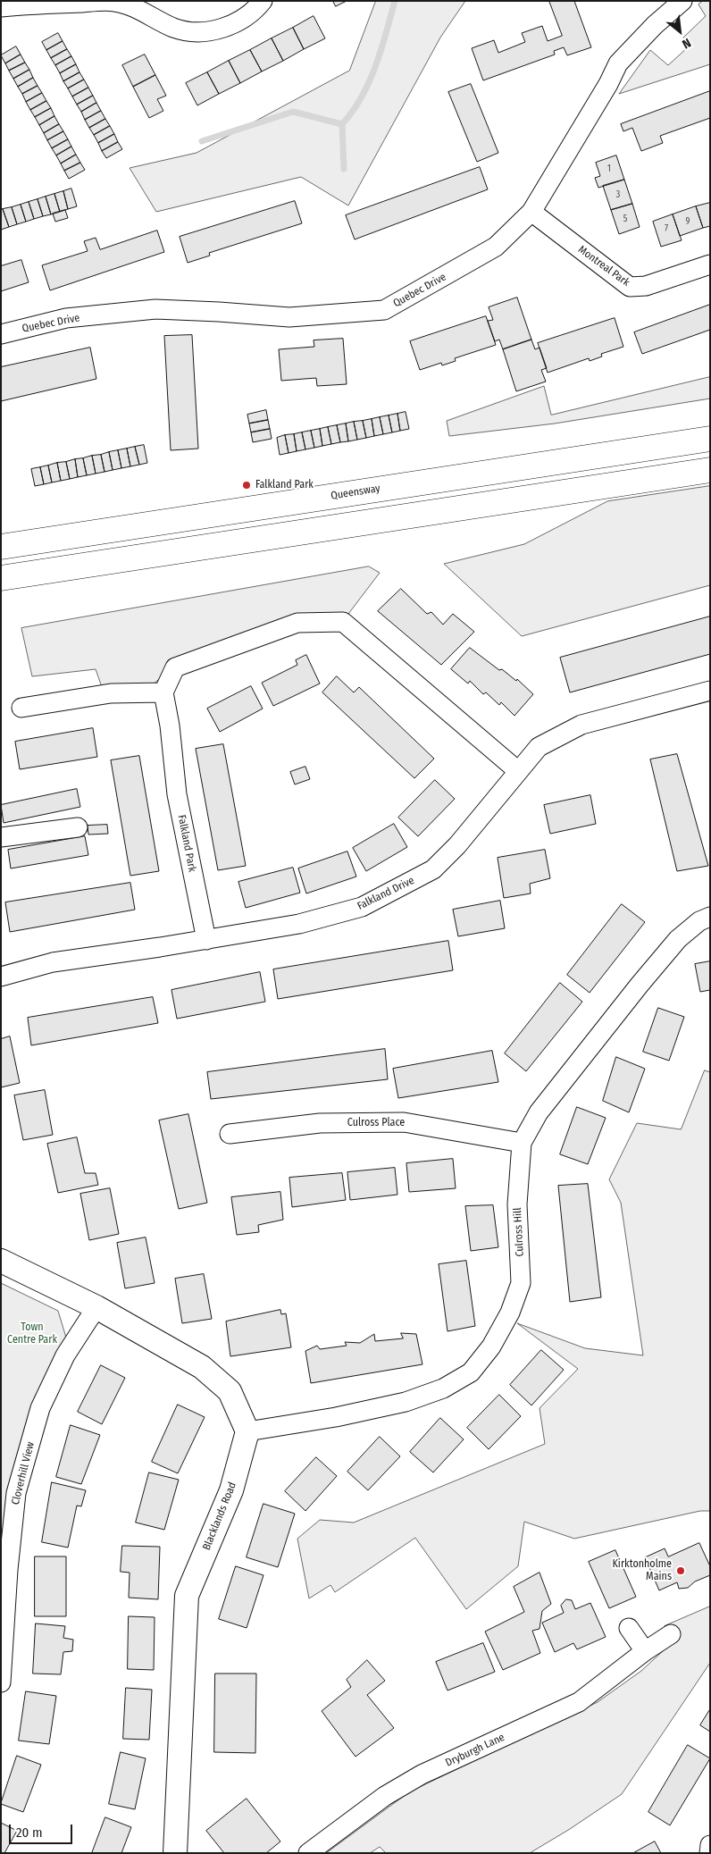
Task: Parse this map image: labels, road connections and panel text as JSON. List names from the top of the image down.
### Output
{
  "streets": {
    "highway": ["Queensway"],
    "street": [
      "Montreal Park",
      "Quebec Drive",
      "Falkland Park",
      "Falkland Drive",
      "Culross Place",
      "Culross Hill",
      "Cloverhill View",
      "Blacklands Road",
      "Dryburgh Lane"
    ]
  },
  "crossings": [
    ["Montreal Park", "Quebec Drive"],
    ["Falkland Park", "Falkland Drive"],
    ["Culross Place", "Culross Hill"],
    ["Culross Hill", "Blacklands Road"]
  ],
  "parks": ["Town Centre Park"],
  "places": ["Falkland Park", "Kirktonholme Mains"],
  "house_numbers": [
    "1",
    "3",
    "5",
    "9",
    "7"
  ],
  "scale_bar": "20 m",
  "north": "bottom right"
}
